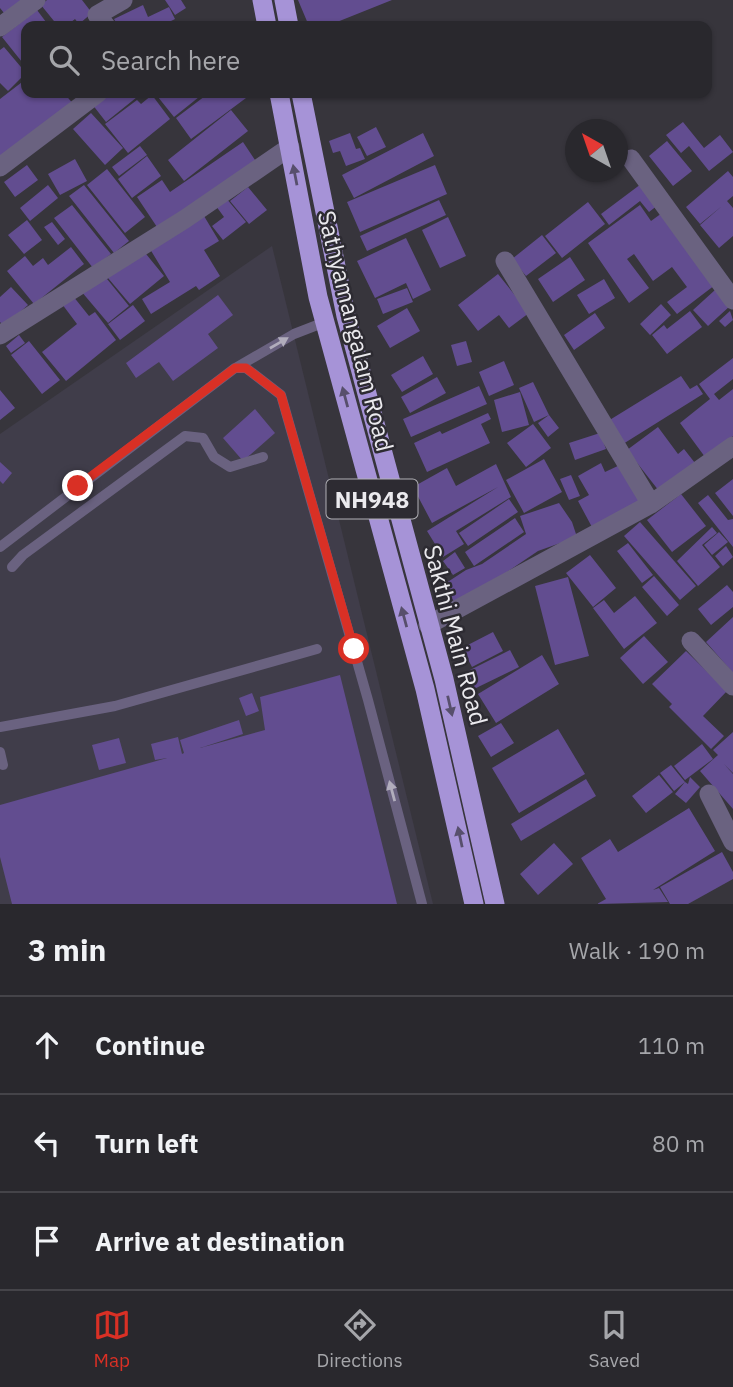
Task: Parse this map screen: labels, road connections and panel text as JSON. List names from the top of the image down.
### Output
{
  "streets": {
    "highway": ["Sathyamangalam Road", "NH948", "Sakthi Main Road"]
  },
  "one_way": ["Sathyamangalam Road"],
  "north": "top left",
  "page": {
    "search": "Search here",
    "heading": ["3 min", "Walk · 190 m"],
    "list": [
      ["Continue", "110 m"],
      ["Turn left", "80 m"],
      "Arrive at destination"
    ],
    "nav": ["Map", "Directions", "Saved"]
  }
}
